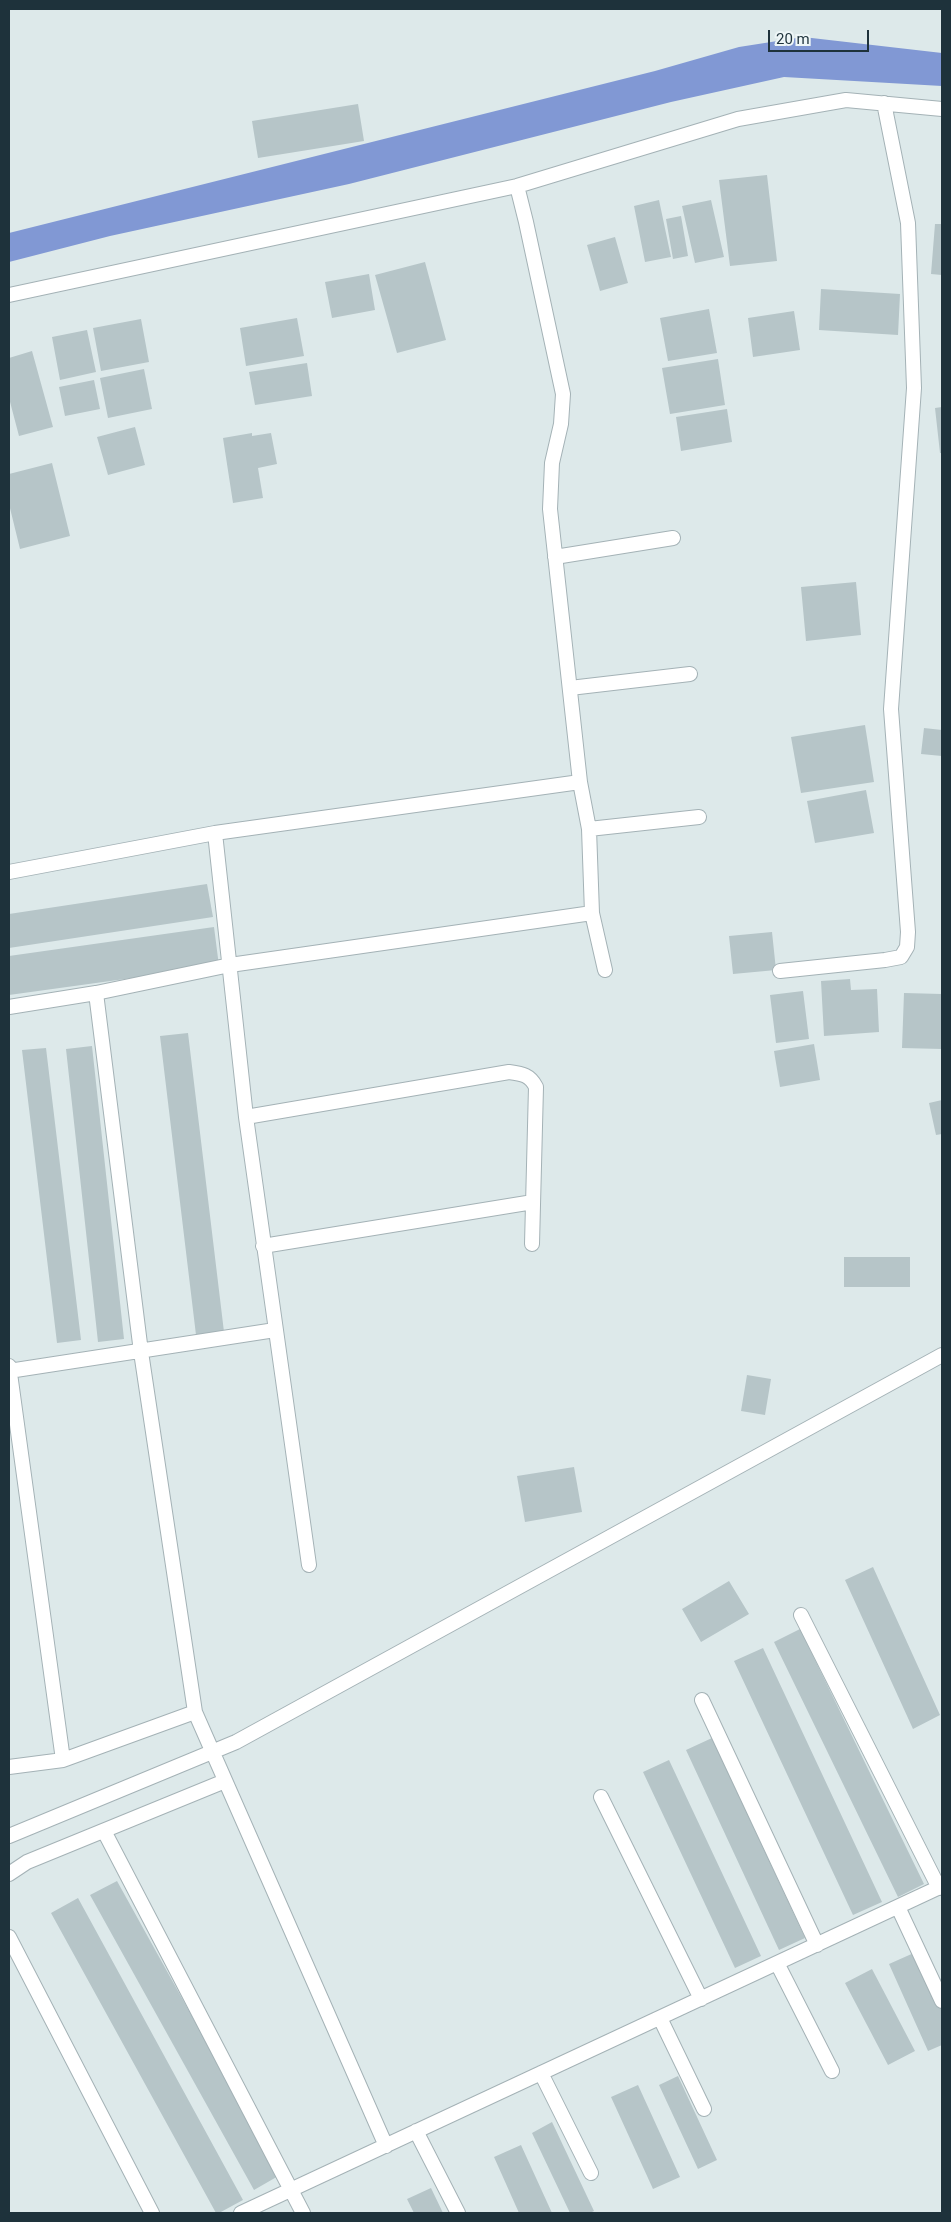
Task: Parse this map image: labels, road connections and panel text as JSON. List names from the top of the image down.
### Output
{
  "scale_bar": "20 m"
}
